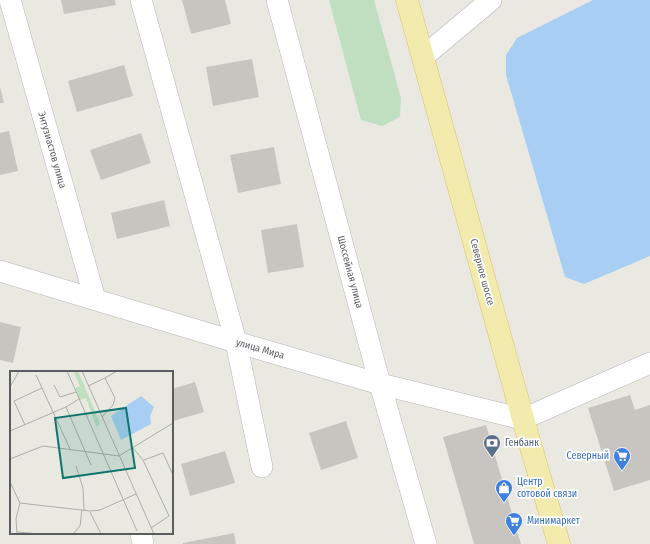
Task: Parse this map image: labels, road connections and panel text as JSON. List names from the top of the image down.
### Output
{
  "streets": {
    "main road": ["Северное шоссе"],
    "street": ["Энтузиастов улица", "Шоссейная улица", "улица Мира"]
  },
  "crossings": [
    ["Энтузиастов улица", "улица Мира"],
    ["Шоссейная улица", "улица Мира"],
    ["Северное шоссе", "улица Мира"]
  ],
  "places": {
    "bank": ["Генбанк"],
    "supermarket": ["Северный", "Минимаркет"],
    "shop": ["Центр сотовой связи"]
  }
}
